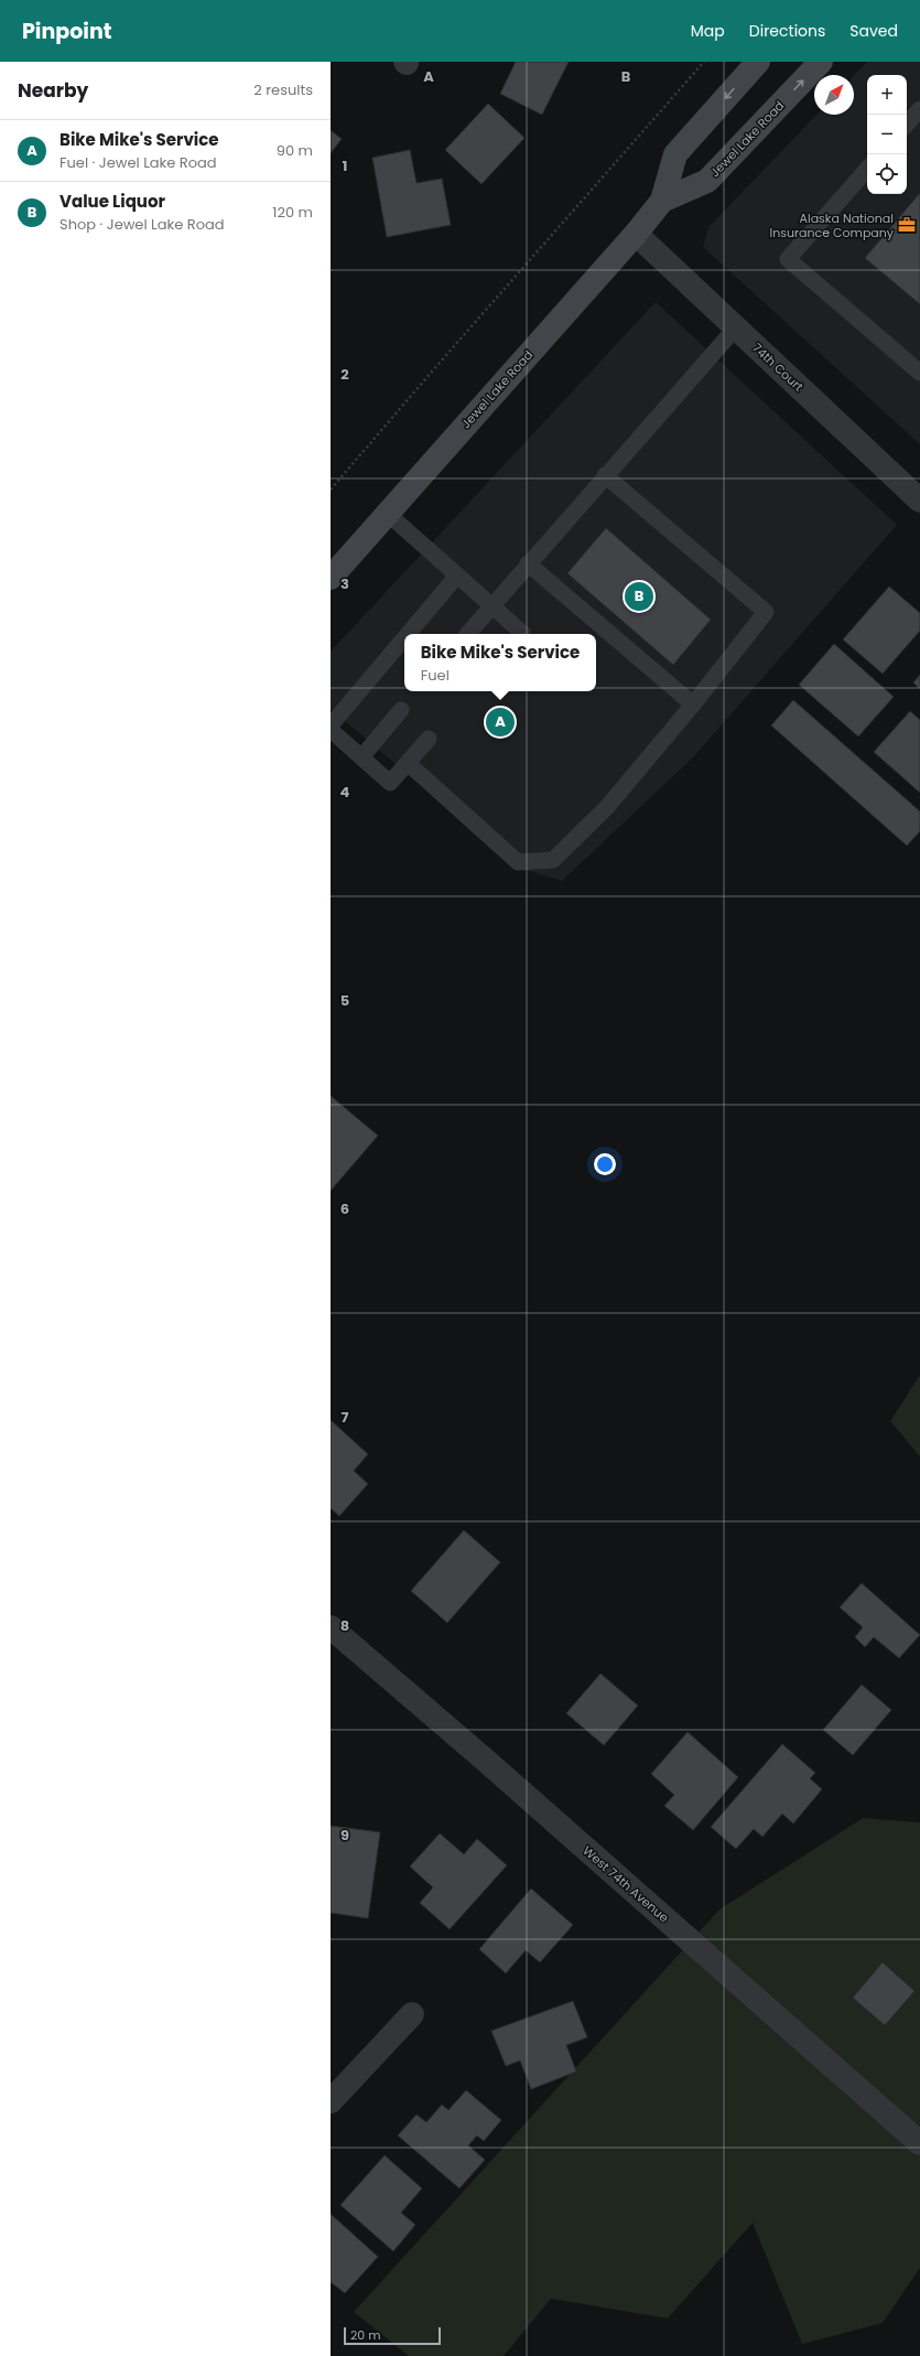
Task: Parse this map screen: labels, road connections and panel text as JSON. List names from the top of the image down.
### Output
{
  "streets": {
    "main road": ["Jewel Lake Road"],
    "street": ["74th Court", "West 74th Avenue"]
  },
  "crossings": [
    ["Jewel Lake Road", "74th Court"]
  ],
  "places": {
    "office": ["Alaska National Insurance Company"]
  },
  "scale_bar": "20 m",
  "north": "top right",
  "page": {
    "header": "Pinpoint",
    "nav": ["Map", "Directions", "Saved"],
    "heading": ["Nearby", "2 results"],
    "map_buttons": ["+", "−"],
    "list": [
      {
        "mark": "A",
        "name": "Bike Mike's Service",
        "note": "Fuel · Jewel Lake Road",
        "value": "90 m"
      },
      {
        "mark": "B",
        "name": "Value Liquor",
        "note": "Shop · Jewel Lake Road",
        "value": "120 m"
      }
    ],
    "pins": ["B", "A"],
    "popup": ["Bike Mike's Service", "Fuel"],
    "scale": "20 m"
  },
  "grid": {
    "columns": ["A", "B"],
    "rows": [
      "1",
      "2",
      "3",
      "4",
      "5",
      "6",
      "7",
      "8",
      "9"
    ]
  }
}
